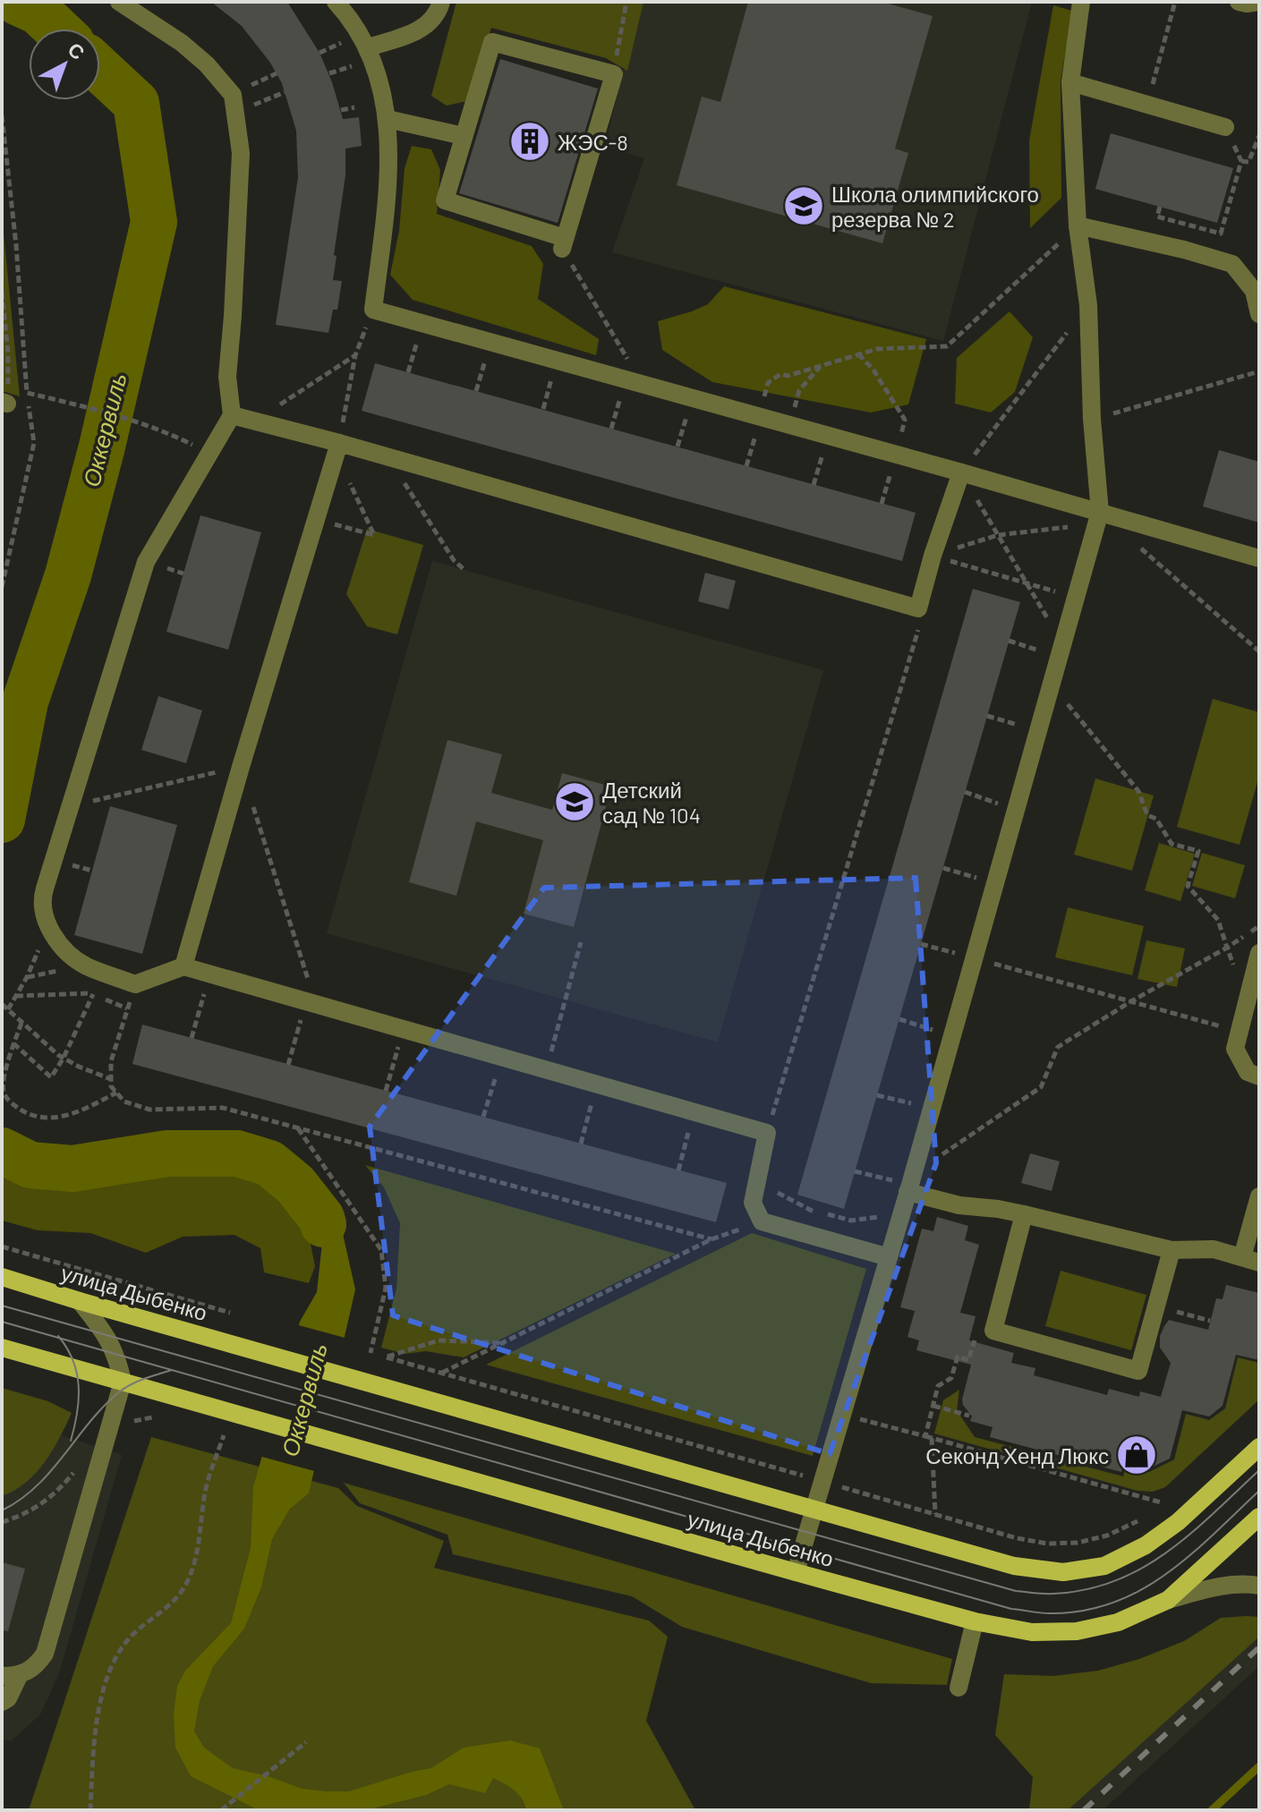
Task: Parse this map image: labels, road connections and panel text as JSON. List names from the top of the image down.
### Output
{
  "streets": {
    "main road": ["улица Дыбенко"]
  },
  "water": ["Оккервиль"],
  "places": {
    "building": ["ЖЭС-8"],
    "school or university": ["Школа олимпийского резерва № 2", "Детский сад № 104"],
    "shop": ["Секонд Хенд Люкс"]
  },
  "north": "top right"
}
